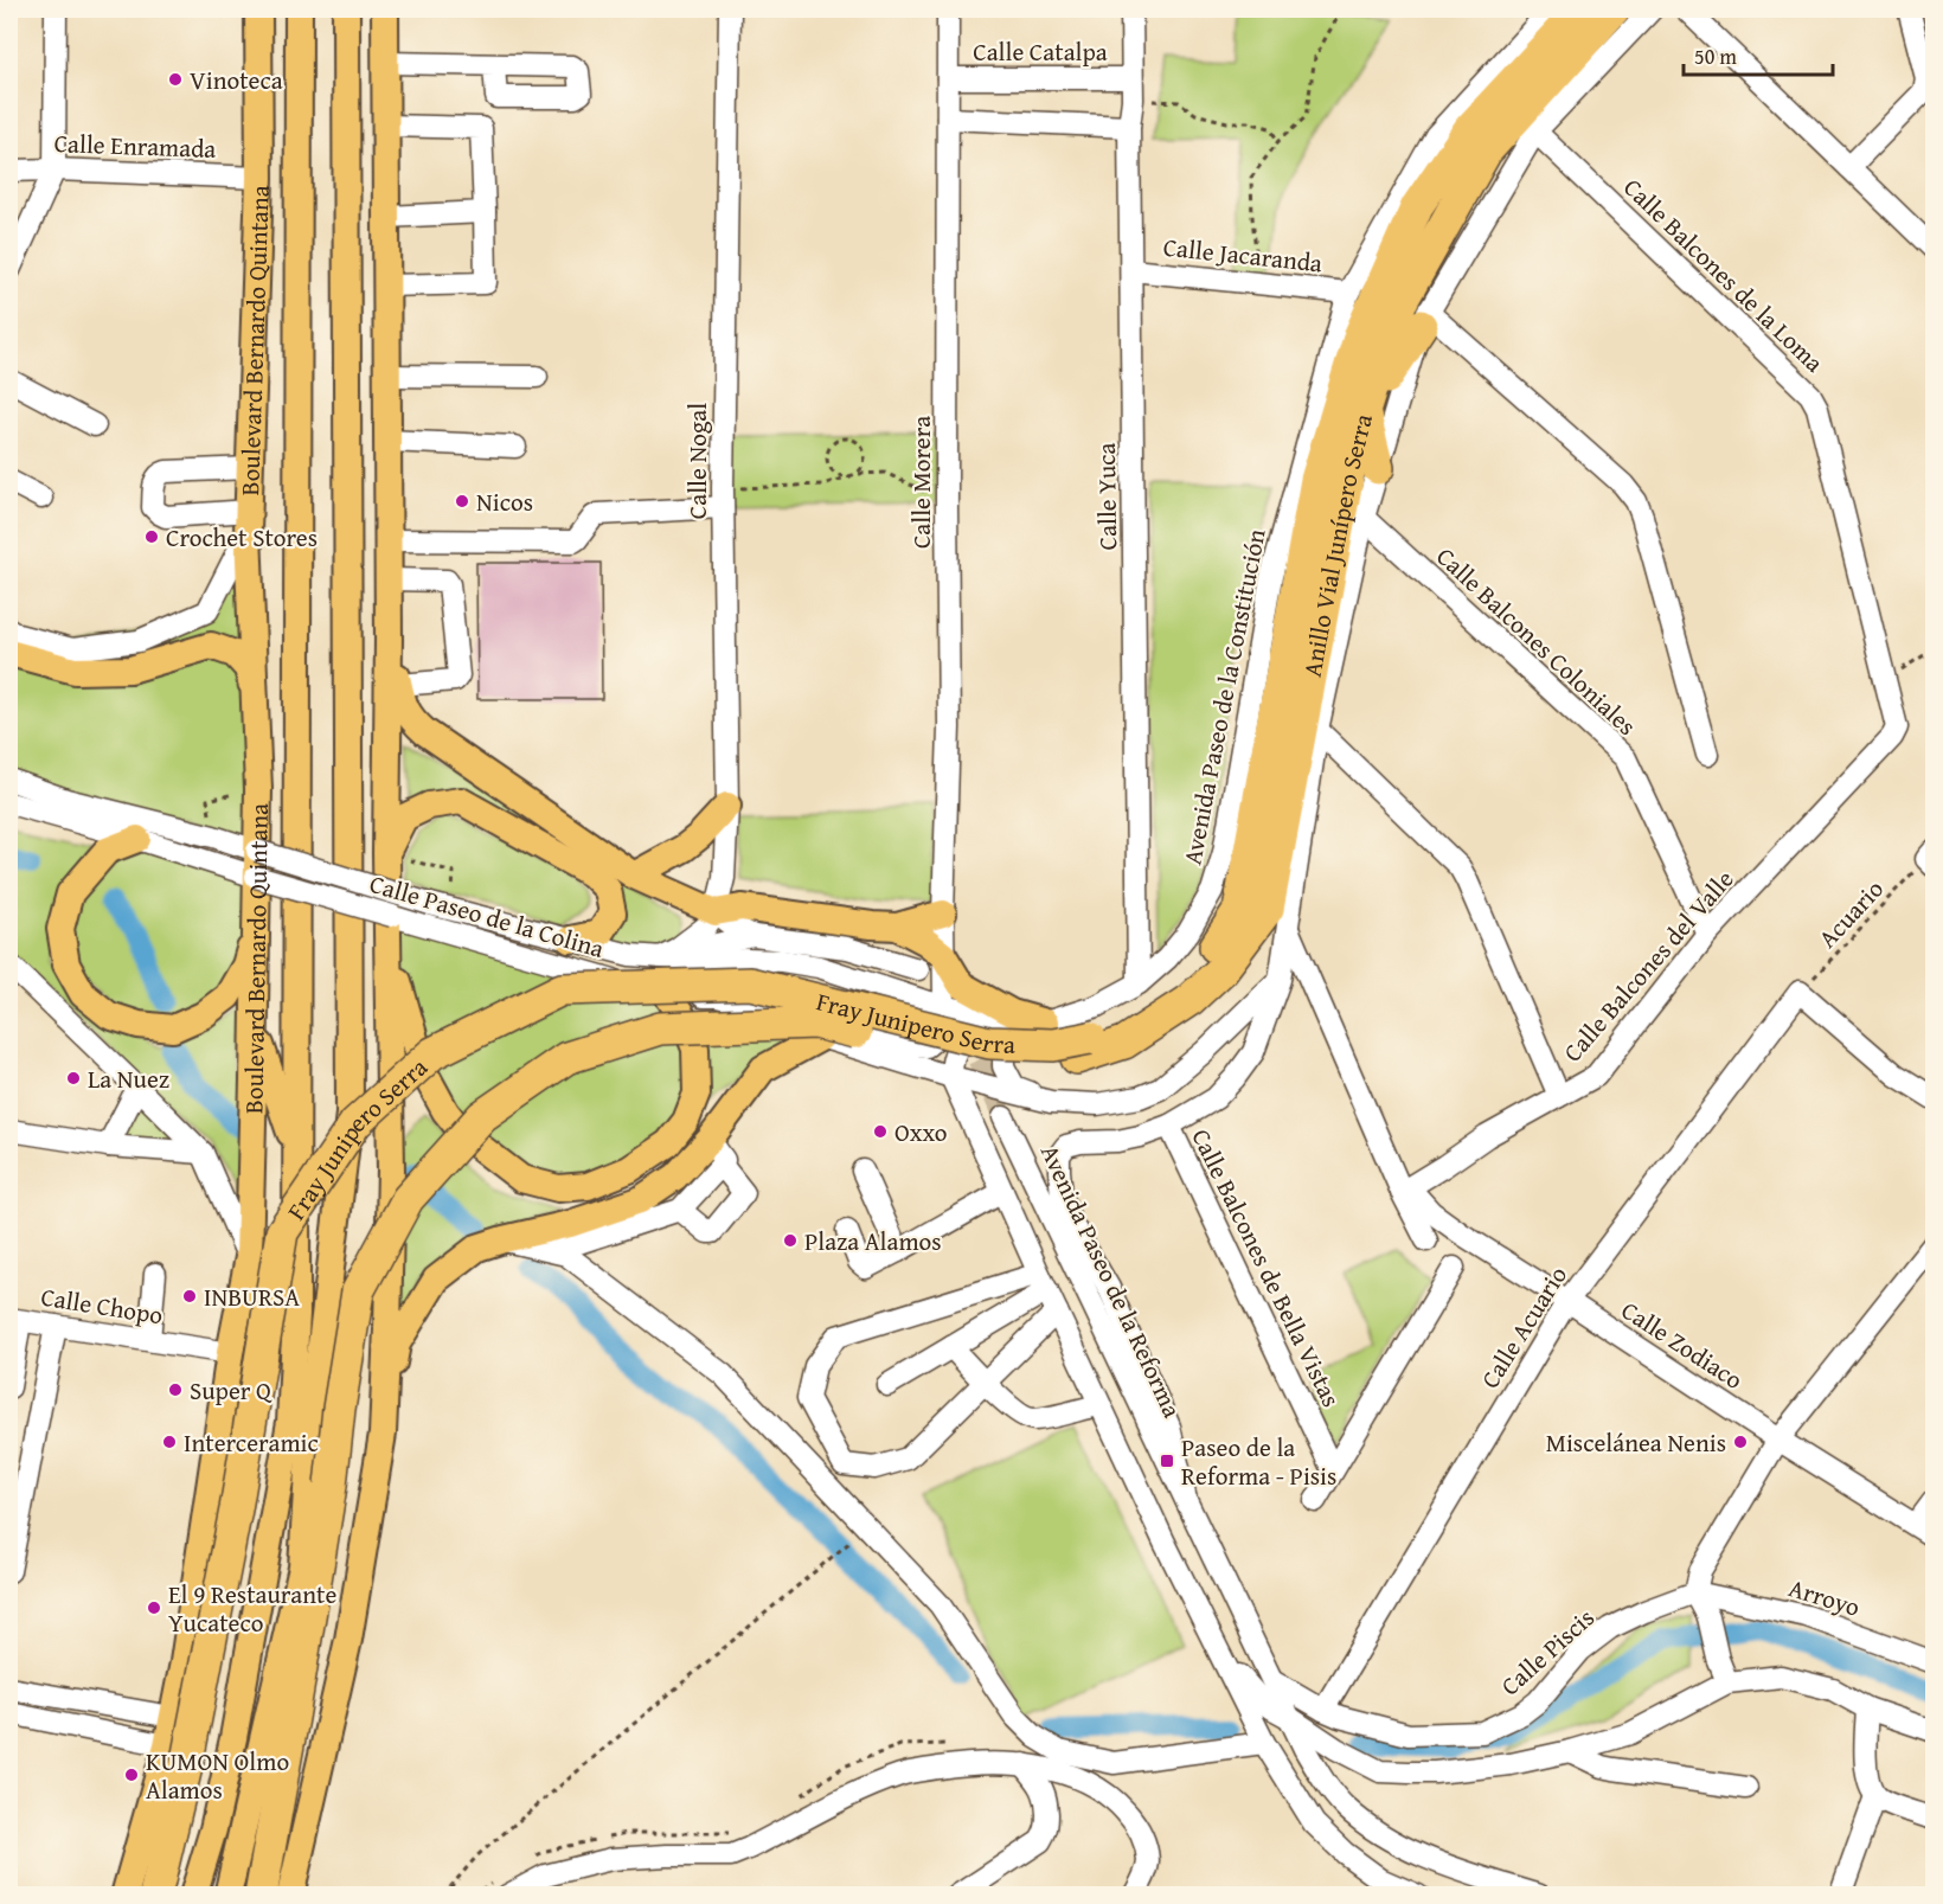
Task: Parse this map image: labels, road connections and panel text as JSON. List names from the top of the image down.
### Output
{
  "streets": {
    "highway": ["Anillo Vial Junípero Serra", "Fray Junipero Serra"],
    "main road": ["Boulevard Bernardo Quintana"],
    "street": [
      "Calle Catalpa",
      "Calle Enramada",
      "Calle Jacaranda",
      "Calle Balcones de la Loma",
      "Calle Nogal",
      "Calle Morera",
      "Calle Yuca",
      "Calle Balcones Coloniales",
      "Avenida Paseo de la Constitución",
      "Calle Paseo de la Colina",
      "Calle Balcones del Valle",
      "Calle Balcones de Bella Vistas",
      "Avenida Paseo de la Reforma",
      "Calle Chopo",
      "Calle Acuario",
      "Calle Zodiaco",
      "Arroyo",
      "Calle Piscis"
    ],
    "path": ["Acuario"]
  },
  "crossings": [
    ["Calle Catalpa", "Calle Morera"],
    ["Calle Catalpa", "Calle Yuca"],
    ["Calle Enramada", "Boulevard Bernardo Quintana"],
    ["Calle Jacaranda", "Calle Yuca"],
    ["Calle Jacaranda", "Avenida Paseo de la Constitución"],
    ["Calle Balcones de la Loma", "Calle Balcones del Valle"],
    ["Boulevard Bernardo Quintana", "Fray Junipero Serra"],
    ["Boulevard Bernardo Quintana", "Calle Chopo"],
    ["Calle Morera", "Avenida Paseo de la Constitución"],
    ["Calle Morera", "Calle Paseo de la Colina"],
    ["Calle Yuca", "Avenida Paseo de la Constitución"],
    ["Anillo Vial Junípero Serra", "Fray Junipero Serra"],
    ["Calle Balcones Coloniales", "Calle Balcones del Valle"],
    ["Avenida Paseo de la Constitución", "Calle Paseo de la Colina"],
    ["Acuario", "Calle Acuario"],
    ["Calle Balcones del Valle", "Calle Zodiaco"],
    ["Avenida Paseo de la Reforma", "Calle Piscis"],
    ["Calle Acuario", "Calle Zodiaco"],
    ["Calle Acuario", "Calle Piscis"],
    ["Arroyo", "Calle Piscis"]
  ],
  "places": {
    "other": [
      "Vinoteca",
      "Nicos",
      "Crochet Stores",
      "La Nuez",
      "Oxxo",
      "Plaza Alamos",
      "INBURSA",
      "Super Q",
      "Interceramic",
      "Miscelánea Nenis",
      "El 9 Restaurante Yucateco",
      "KUMON Olmo Alamos"
    ],
    "transit": ["Paseo de la Reforma - Pisis"]
  },
  "scale_bar": "50 m"
}
